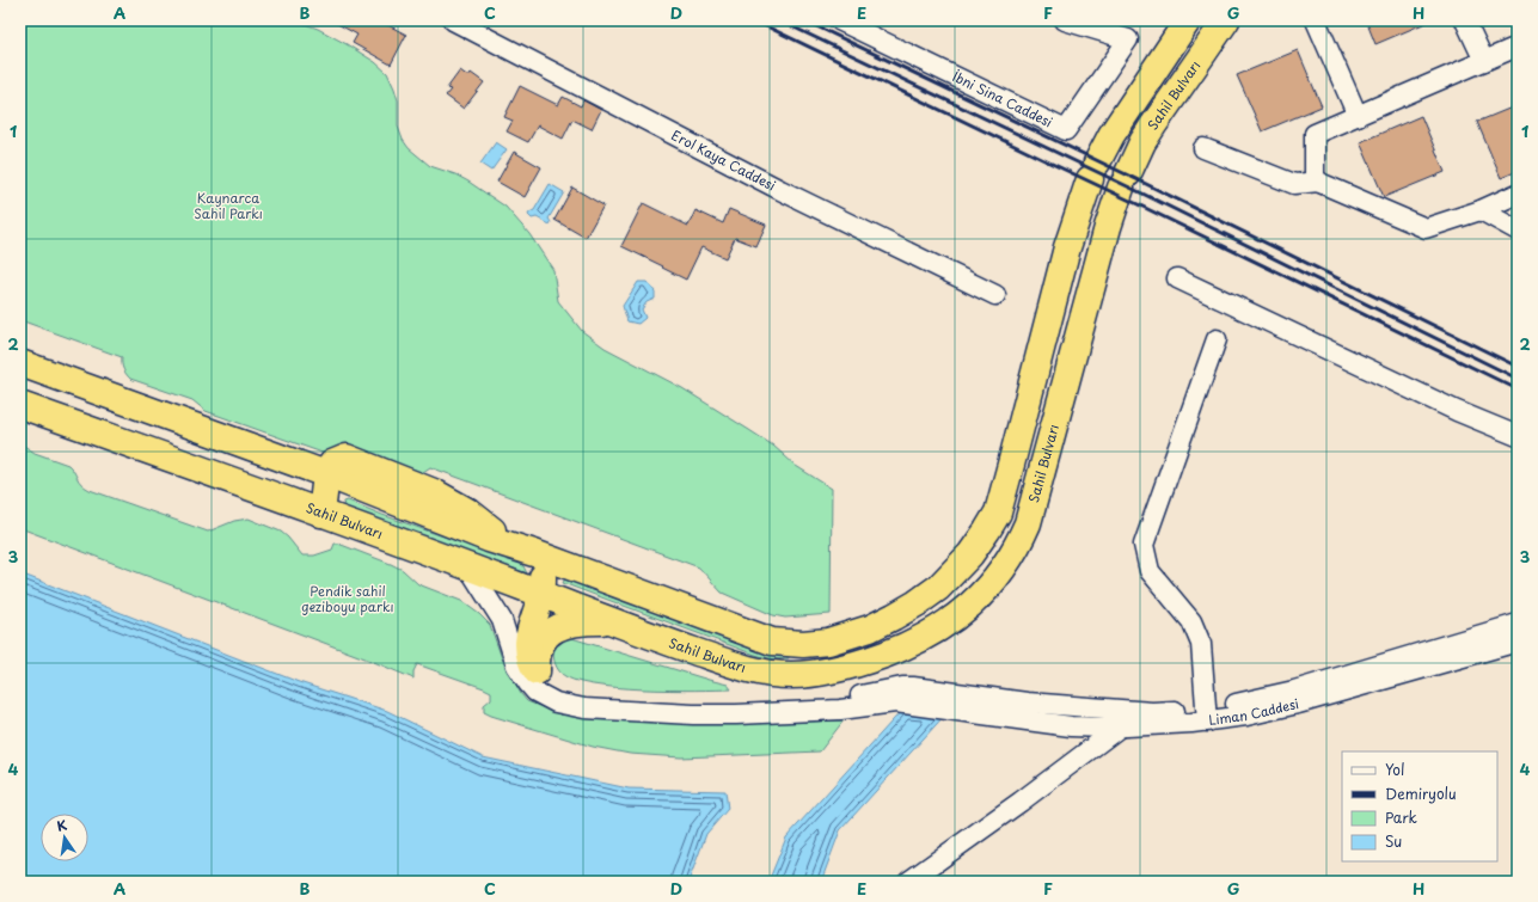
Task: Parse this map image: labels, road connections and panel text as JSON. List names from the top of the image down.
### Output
{
  "streets": {
    "highway": ["Sahil Bulvarı"],
    "street": ["İbni Sina Caddesi", "Erol Kaya Caddesi", "Liman Caddesi"]
  },
  "parks": ["Kaynarca Sahil Parkı", "Pendik sahil geziboyu parkı"],
  "legend": [
    "Yol",
    "Demiryolu",
    "Park",
    "Su"
  ],
  "north": "top",
  "grid": {
    "columns": [
      "A",
      "B",
      "C",
      "D",
      "E",
      "F",
      "G",
      "H"
    ],
    "rows": [
      "1",
      "2",
      "3",
      "4"
    ]
  }
}
